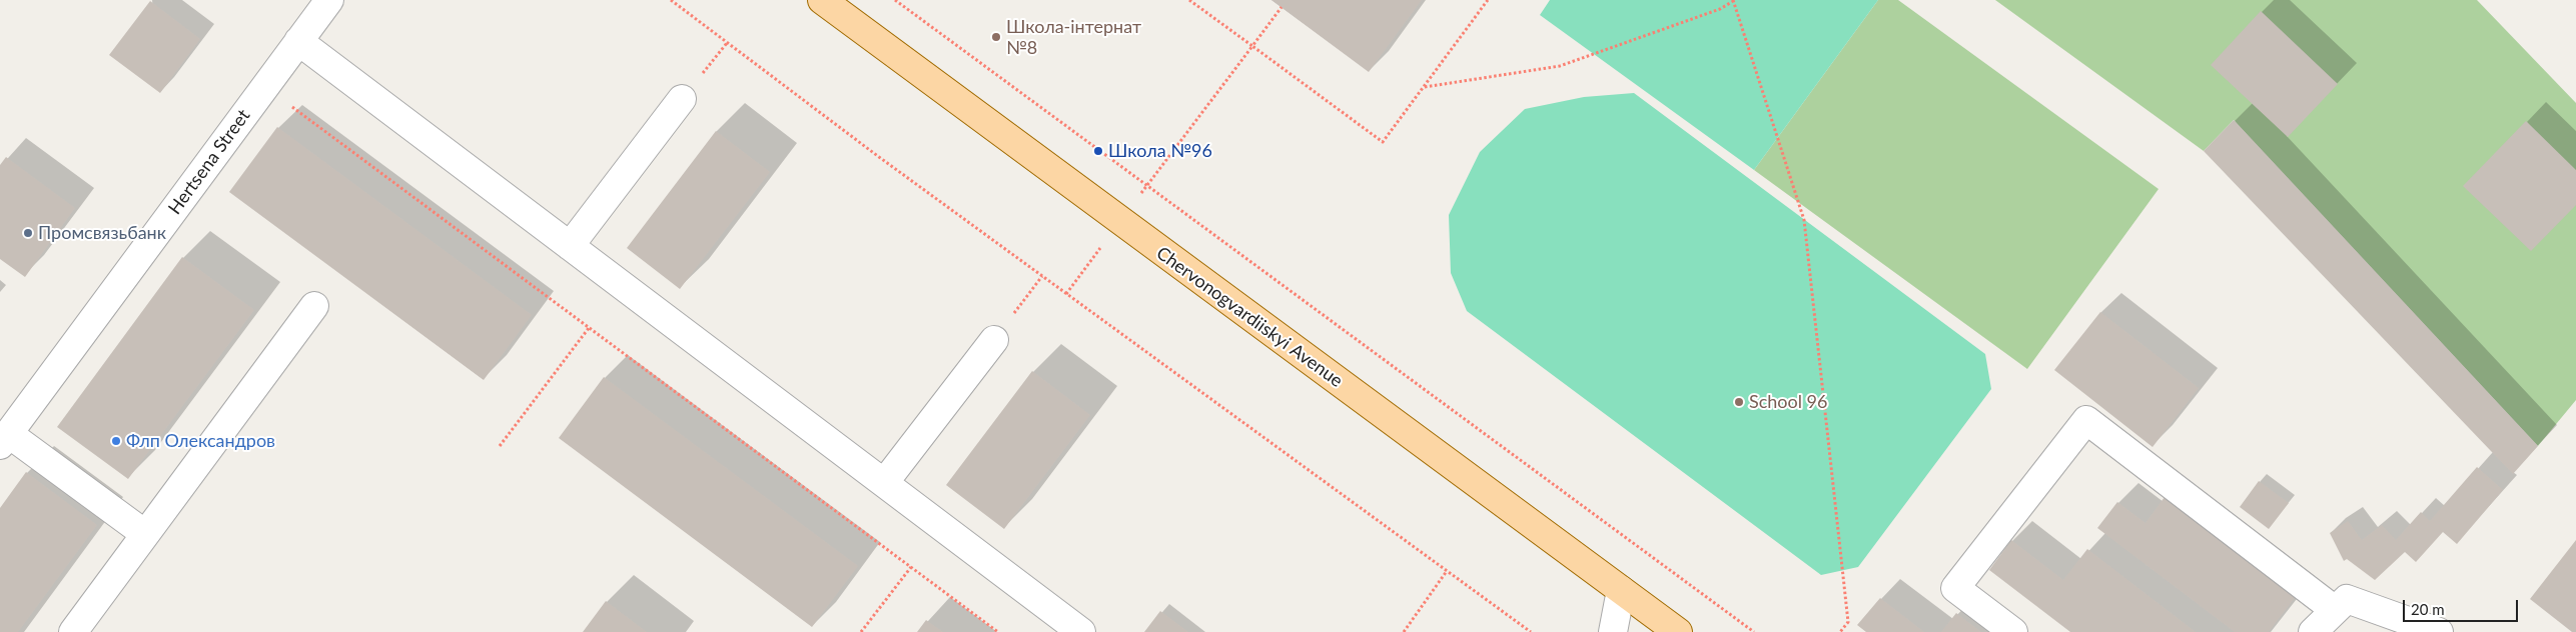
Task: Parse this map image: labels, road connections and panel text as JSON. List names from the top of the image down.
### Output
{
  "streets": {
    "main road": ["Chervonogvardiiskyi Avenue"],
    "street": ["Hertsena Street"]
  },
  "places": [
    "Школа-інтернат №8",
    "Школа №96",
    "Промсвязьбанк",
    "School 96",
    "Флп Олександров"
  ],
  "scale_bar": "20 m"
}
